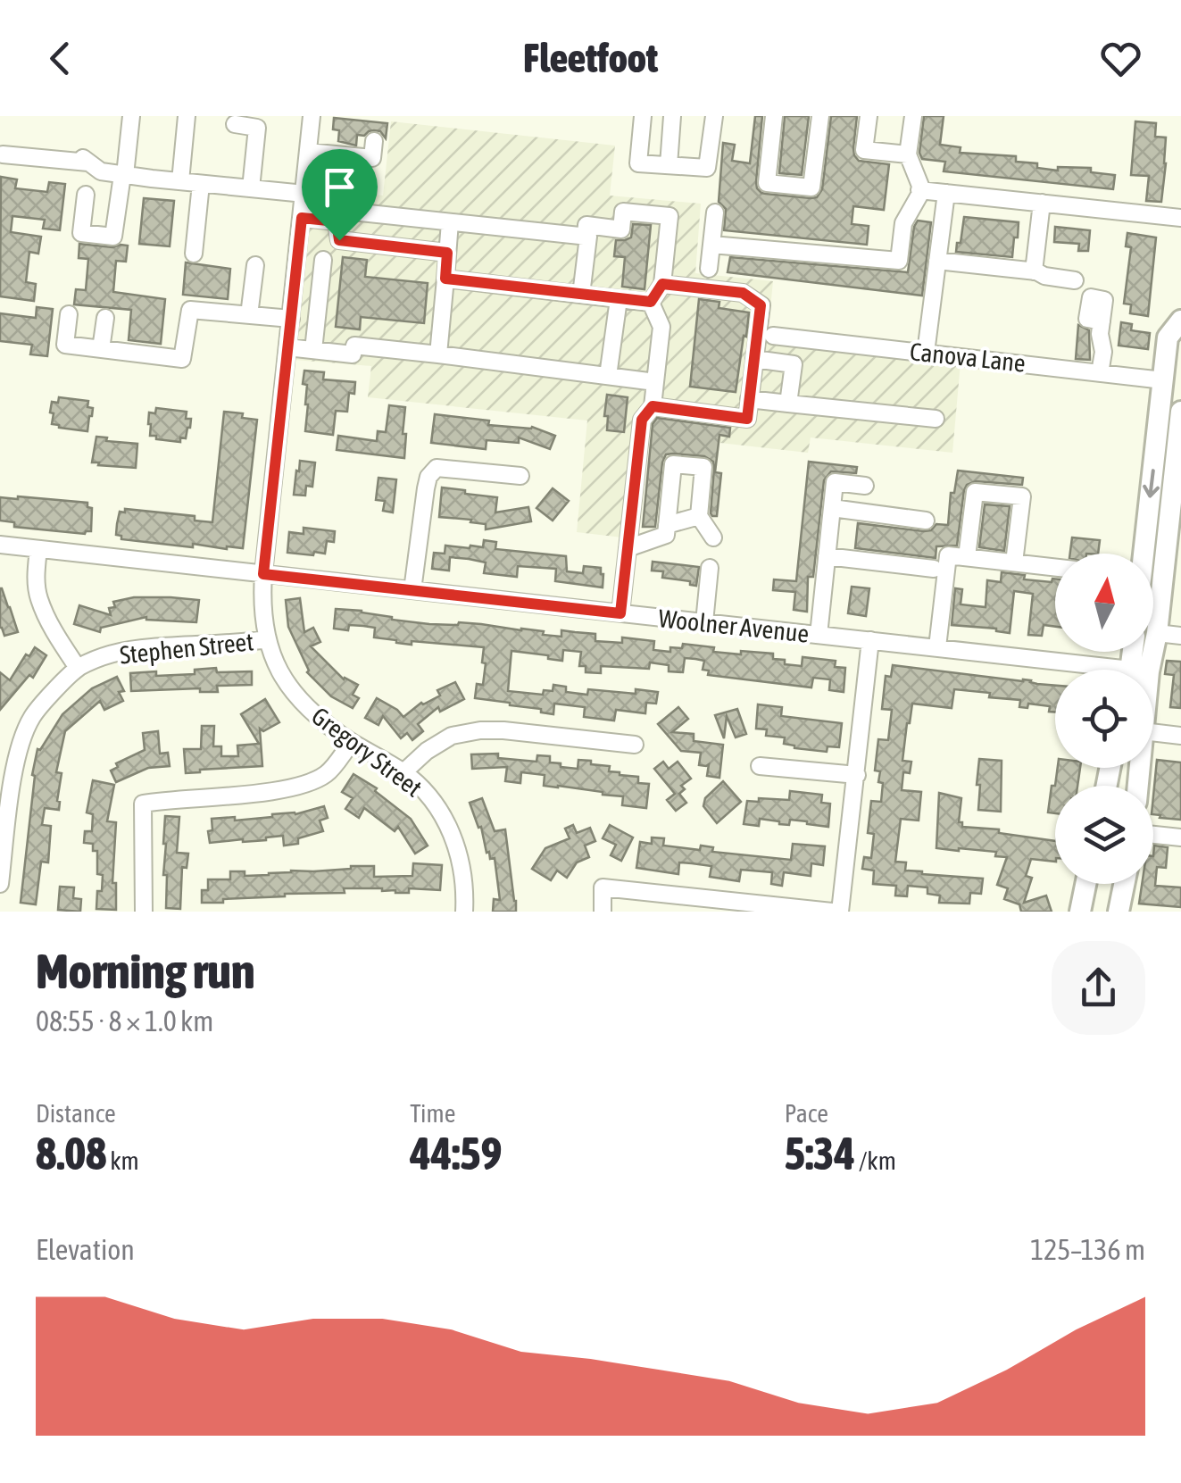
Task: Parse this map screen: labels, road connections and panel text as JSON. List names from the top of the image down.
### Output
{
  "streets": {
    "street": [
      "Canova Lane",
      "Woolner Avenue",
      "Stephen Street",
      "Gregory Street"
    ]
  },
  "crossings": [
    ["Woolner Avenue", "Gregory Street"],
    ["Stephen Street", "Gregory Street"]
  ],
  "north": "top",
  "page": {
    "header": "Fleetfoot",
    "heading": ["Morning run", "08:55 · 8 × 1.0 km"],
    "stats": [
      ["Distance", "8.08 km"],
      ["Time", "44:59"],
      ["Pace", "5:34 /km"]
    ],
    "chart": ["Elevation", "125–136 m"]
  }
}
